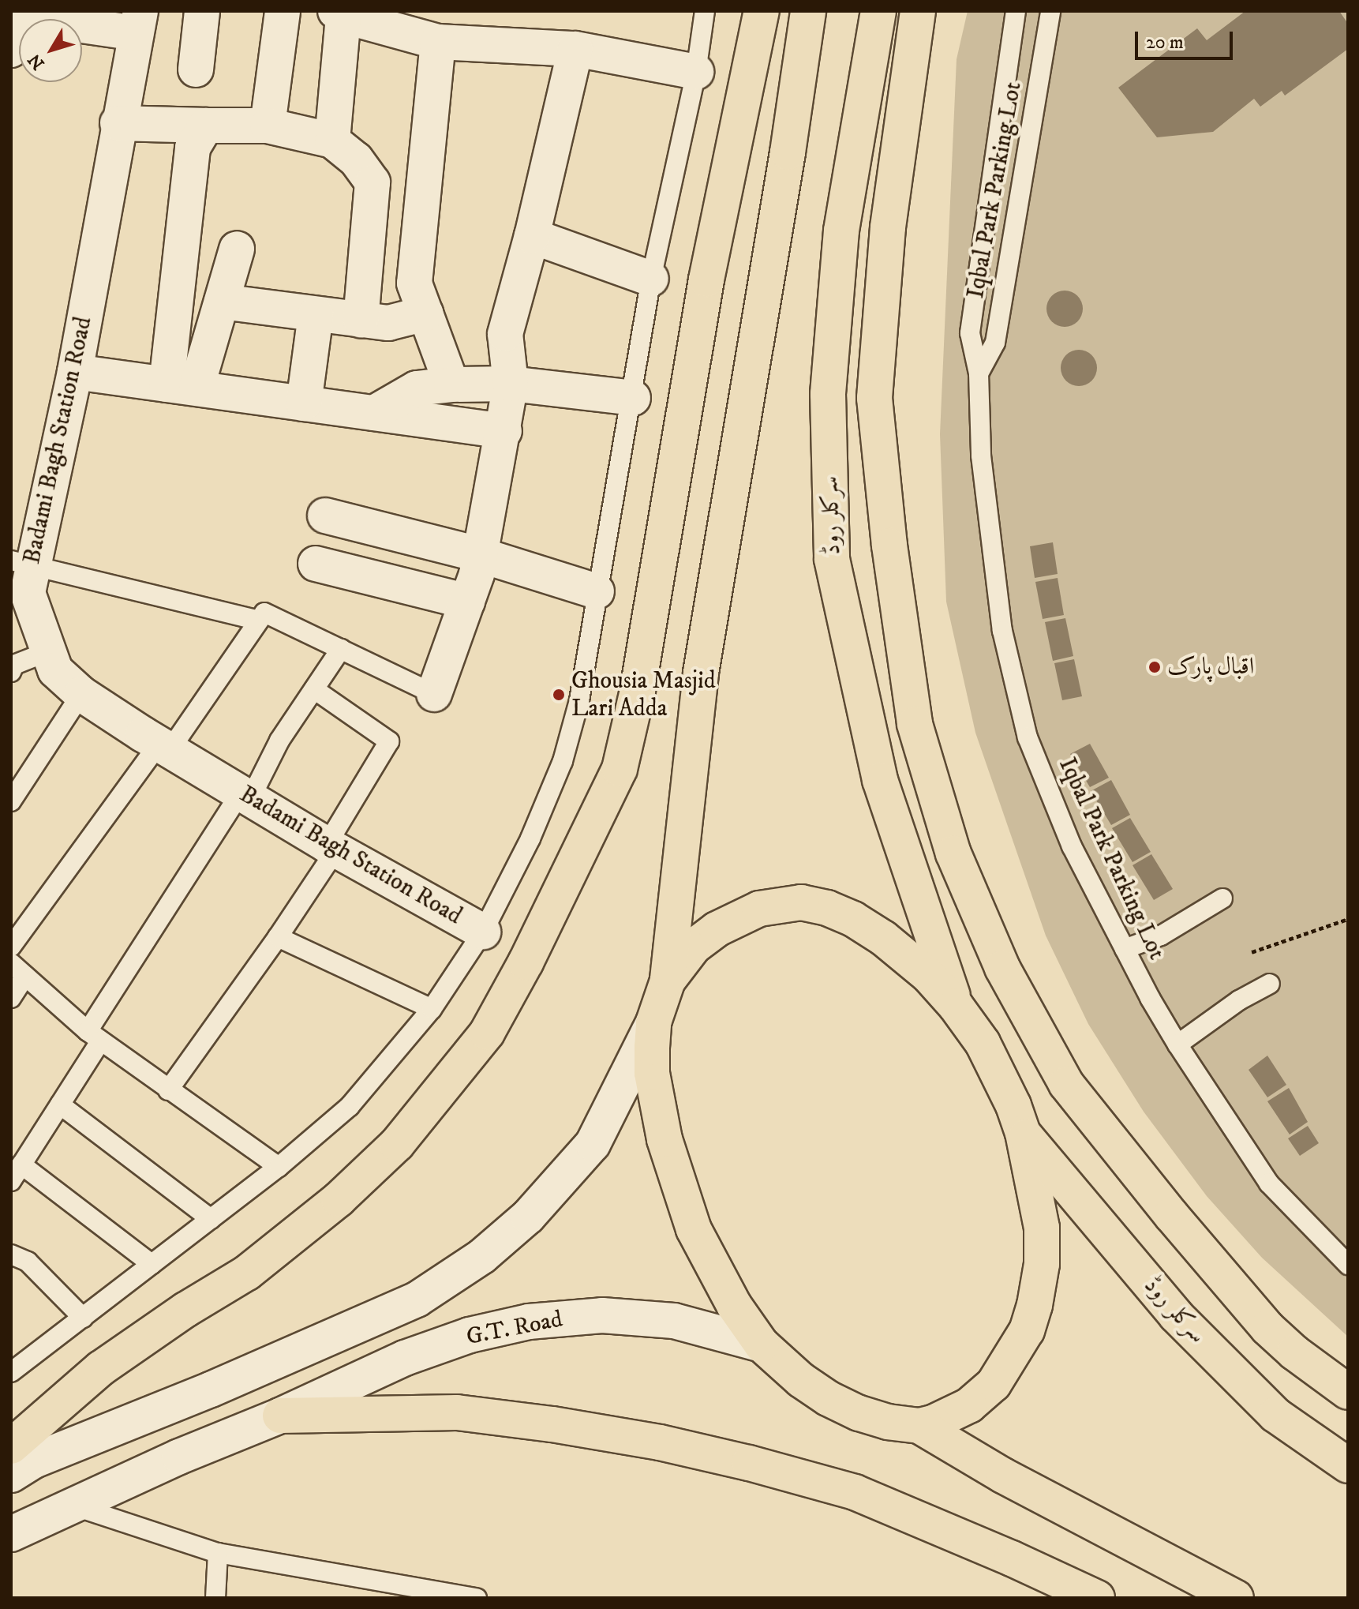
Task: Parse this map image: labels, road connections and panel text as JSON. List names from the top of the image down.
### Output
{
  "streets": {
    "main road": ["سرکلر روڈ"],
    "street": ["Badami Bagh Station Road", "G.T. Road"],
    "lane": ["Iqbal Park Parking Lot"]
  },
  "places": ["اقبال پارک", "Ghousia Masjid Lari Adda"],
  "scale_bar": "20 m",
  "north": "bottom left"
}
